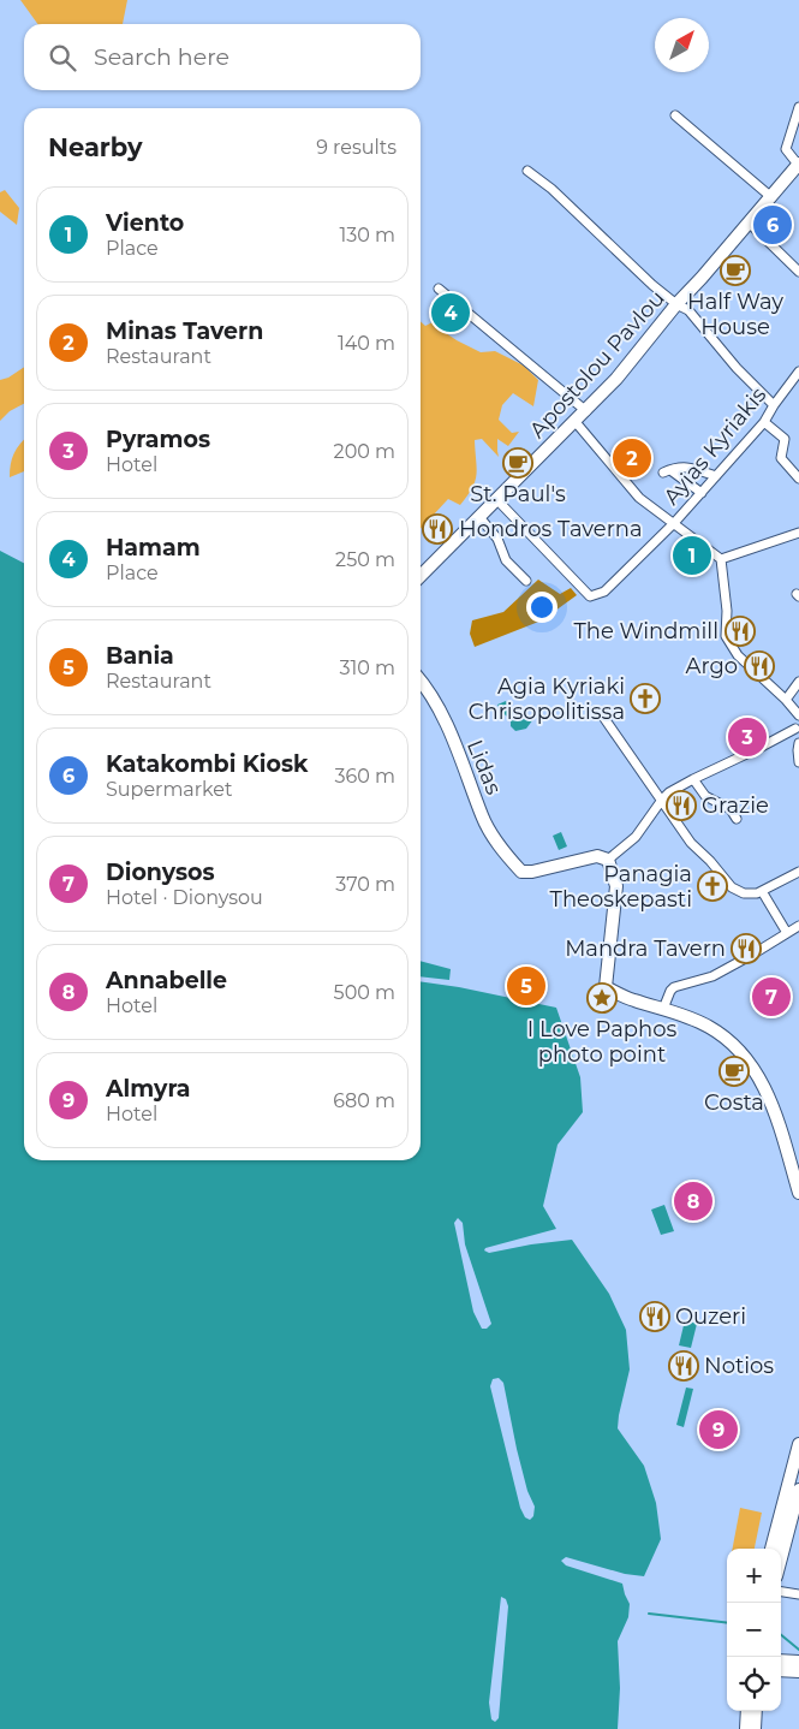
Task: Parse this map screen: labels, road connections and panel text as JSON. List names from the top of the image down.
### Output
{
  "streets": {
    "main road": ["Apostolou Pavlou", "Lidas"],
    "street": ["Ayias Kyriakis"]
  },
  "crossings": [
    ["Apostolou Pavlou", "Ayias Kyriakis"]
  ],
  "places": {
    "cafe": ["Half Way House", "St. Paul's", "Costa"],
    "restaurant": [
      "Hondros Taverna",
      "The Windmill",
      "Argo",
      "Grazie",
      "Mandra Tavern",
      "Ouzeri",
      "Notios"
    ],
    "church": ["Agia Kyriaki Chrisopolitissa", "Panagia Theoskepasti"],
    "place": ["I Love Paphos photo point"]
  },
  "north": "top right",
  "page": {
    "search": "Search here",
    "heading": ["Nearby", "9 results"],
    "list": [
      {
        "mark": "1",
        "name": "Viento",
        "note": "Place",
        "value": "130 m"
      },
      {
        "mark": "2",
        "name": "Minas Tavern",
        "note": "Restaurant",
        "value": "140 m"
      },
      {
        "mark": "3",
        "name": "Pyramos",
        "note": "Hotel",
        "value": "200 m"
      },
      {
        "mark": "4",
        "name": "Hamam",
        "note": "Place",
        "value": "250 m"
      },
      {
        "mark": "5",
        "name": "Bania",
        "note": "Restaurant",
        "value": "310 m"
      },
      {
        "mark": "6",
        "name": "Katakombi Kiosk",
        "note": "Supermarket",
        "value": "360 m"
      },
      {
        "mark": "7",
        "name": "Dionysos",
        "note": "Hotel · Dionysou",
        "value": "370 m"
      },
      {
        "mark": "8",
        "name": "Annabelle",
        "note": "Hotel",
        "value": "500 m"
      },
      {
        "mark": "9",
        "name": "Almyra",
        "note": "Hotel",
        "value": "680 m"
      }
    ],
    "pins": [
      "6",
      "4",
      "2",
      "1",
      "3",
      "5",
      "7",
      "8",
      "9"
    ],
    "map_buttons": ["+", "−"]
  }
}
